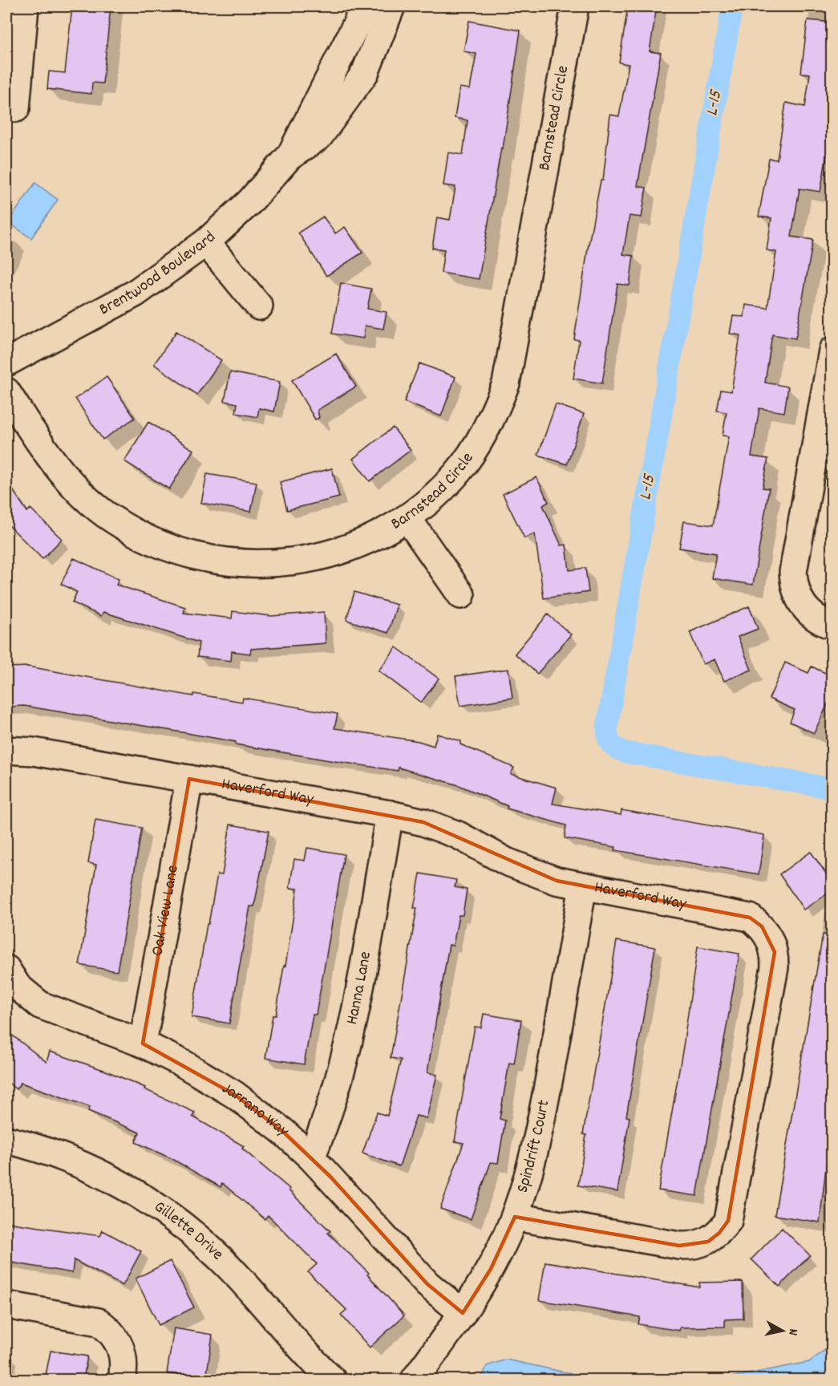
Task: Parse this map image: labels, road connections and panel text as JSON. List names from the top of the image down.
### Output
{
  "streets": {
    "street": [
      "Barnstead Circle",
      "Brentwood Boulevard",
      "Haverford Way",
      "Oak View Lane",
      "Hanna Lane",
      "Jarrano Way",
      "Spindrift Court",
      "Gillette Drive"
    ]
  },
  "crossings": [
    ["Haverford Way", "Oak View Lane"],
    ["Haverford Way", "Hanna Lane"],
    ["Haverford Way", "Spindrift Court"],
    ["Oak View Lane", "Jarrano Way"],
    ["Hanna Lane", "Jarrano Way"],
    ["Jarrano Way", "Spindrift Court"]
  ],
  "water": ["L-15"],
  "north": "right"
}
